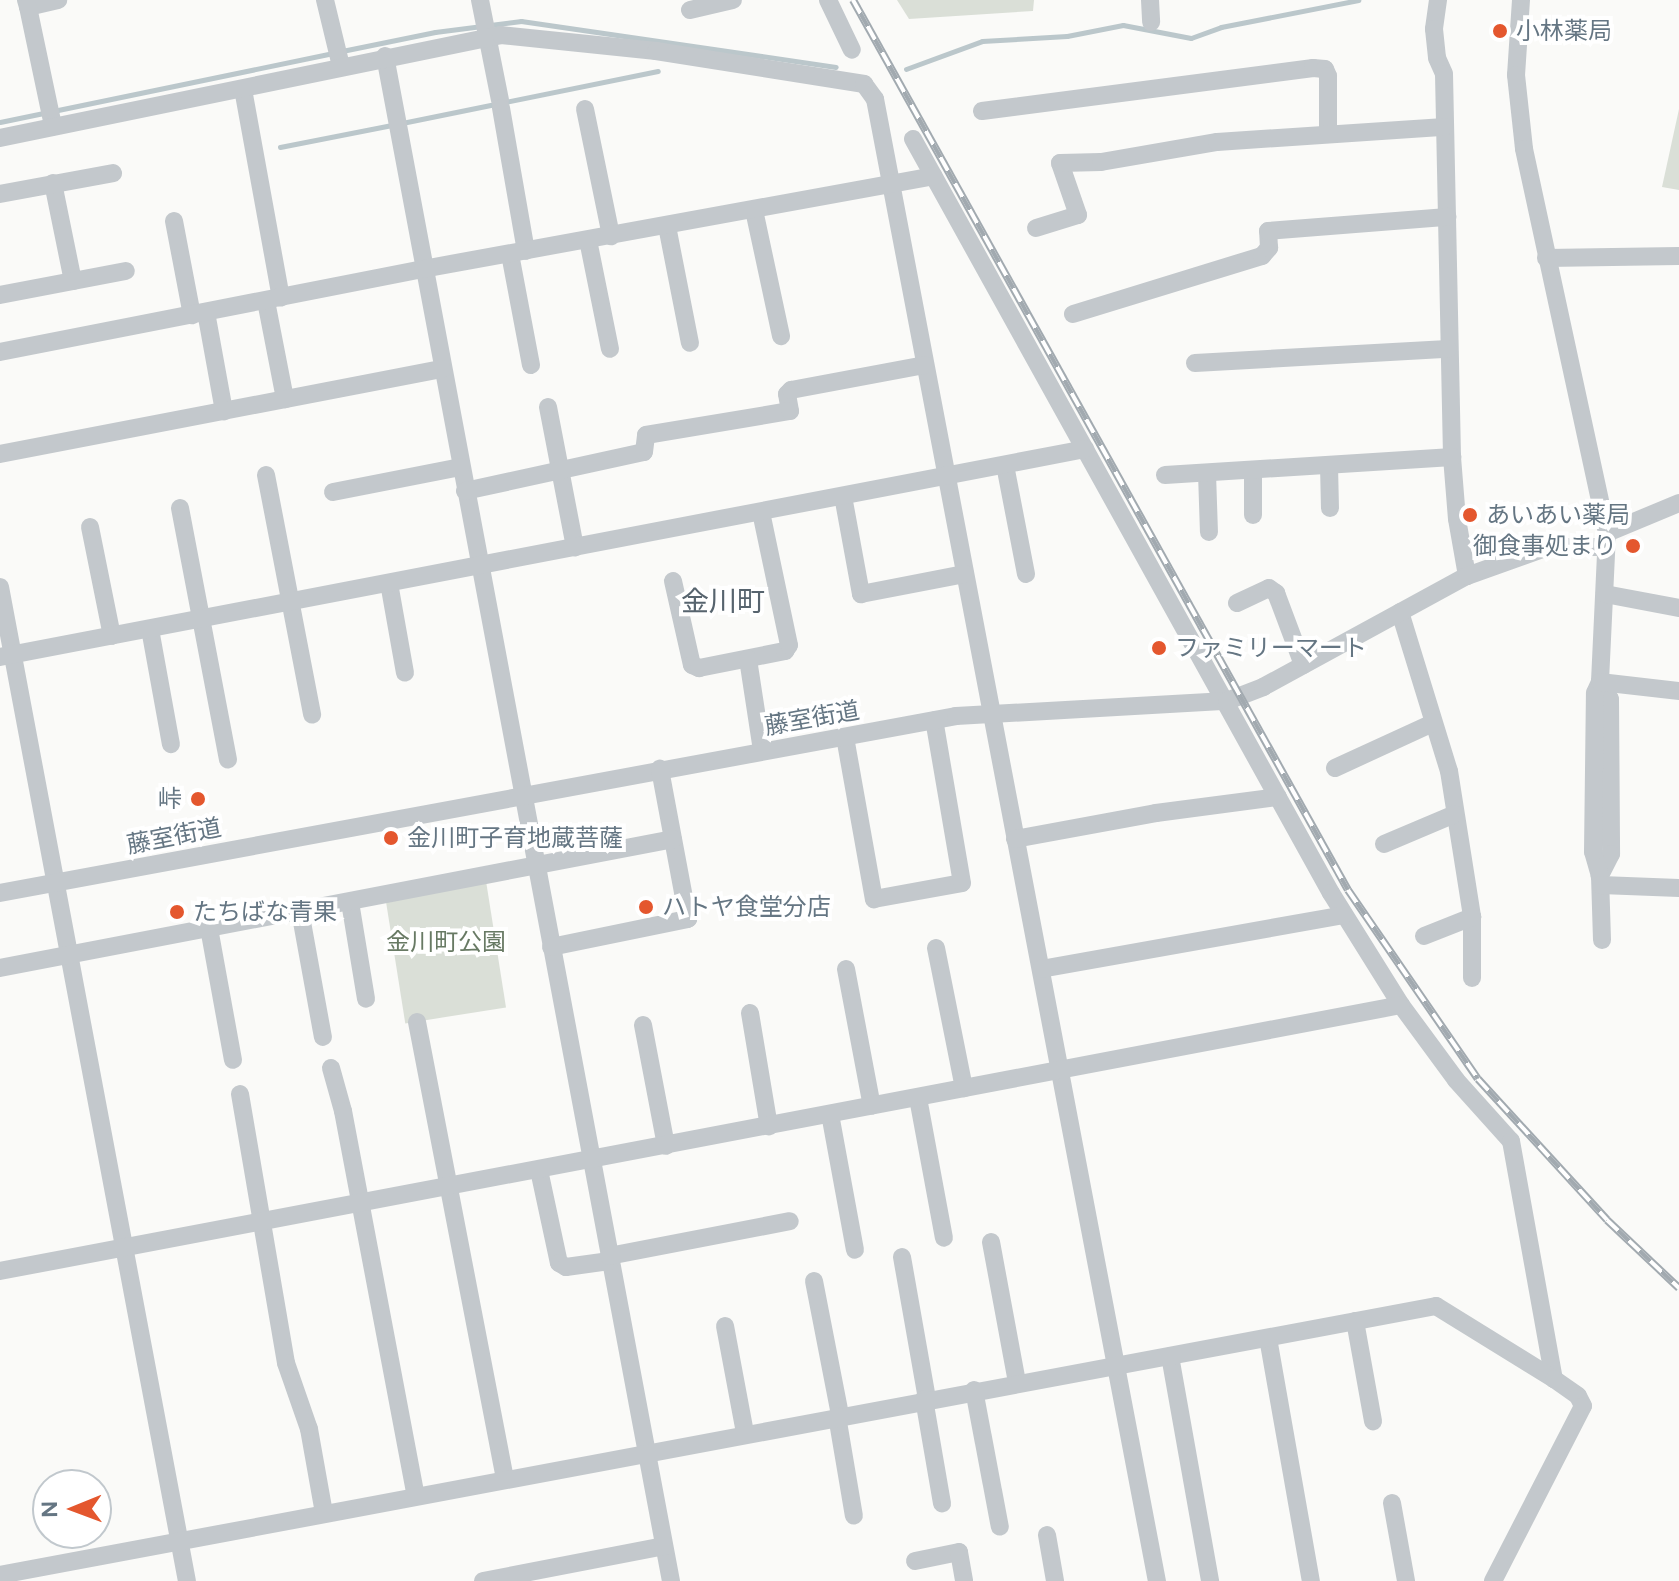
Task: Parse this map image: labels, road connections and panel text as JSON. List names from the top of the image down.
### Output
{
  "streets": {
    "street": ["藤室街道"]
  },
  "districts": ["金川町"],
  "parks": ["金川町公園"],
  "places": [
    "小林薬局",
    "あいあい薬局",
    "御食事処まり",
    "ファミリーマート",
    "峠",
    "金川町子育地蔵菩薩",
    "ハトヤ食堂分店",
    "たちばな青果"
  ],
  "north": "left"
}
